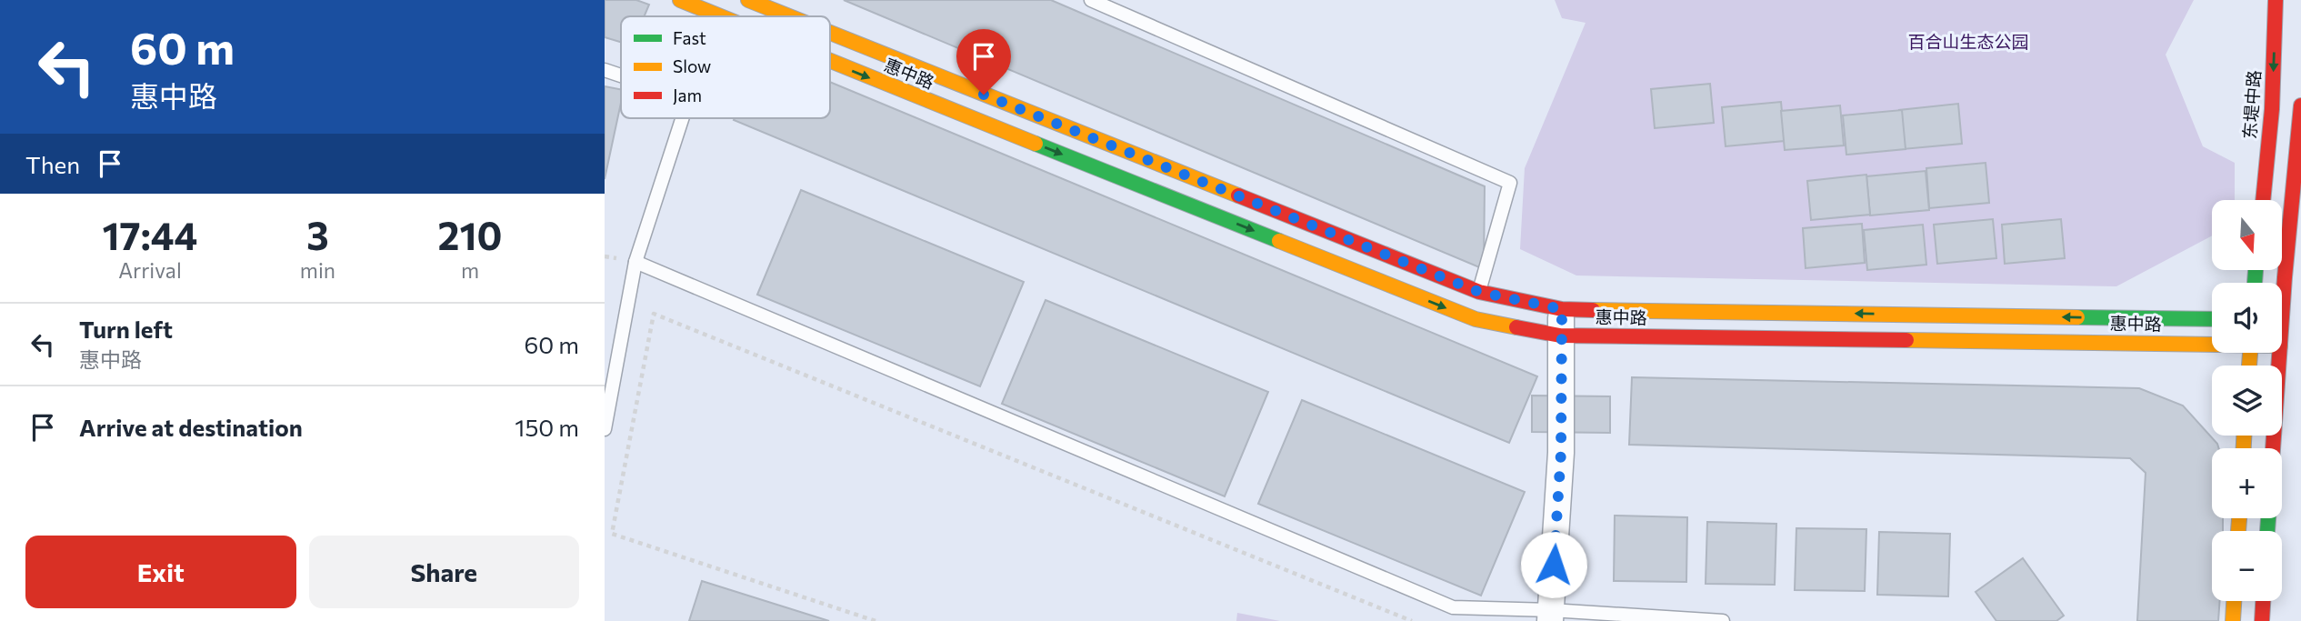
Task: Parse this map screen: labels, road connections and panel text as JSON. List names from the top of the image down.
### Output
{
  "streets": {
    "street": ["惠中路", "东堤中路"]
  },
  "parks": ["百合山生态公园"],
  "legend": ["Fast", "Slow", "Jam"],
  "north": "bottom",
  "page": {
    "turn": ["60 m", "惠中路"],
    "then": "Then",
    "eta": [
      "17:44",
      "Arrival",
      "3",
      "min",
      "210",
      "m"
    ],
    "map_buttons": ["+", "−"],
    "list": [
      {
        "name": "Turn left",
        "note": "惠中路",
        "value": "60 m"
      },
      {
        "name": "Arrive at destination",
        "value": "150 m"
      }
    ],
    "buttons": ["Exit", "Share"]
  }
}
